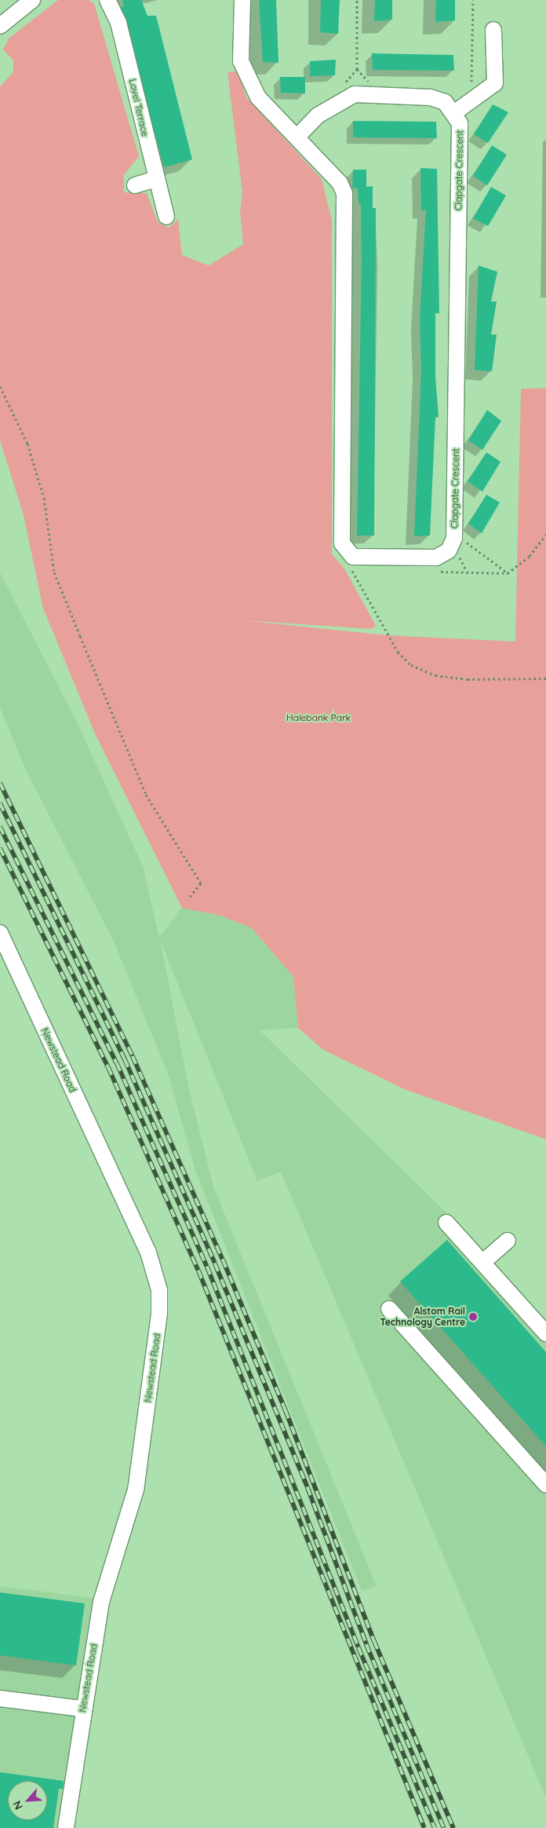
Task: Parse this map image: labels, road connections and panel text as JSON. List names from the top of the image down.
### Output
{
  "streets": {
    "street": ["Lovel Terrace", "Clapgate Crescent", "Newstead Road"]
  },
  "parks": ["Halebank Park"],
  "places": ["Alstom Rail Technology Centre"],
  "north": "bottom left"
}
